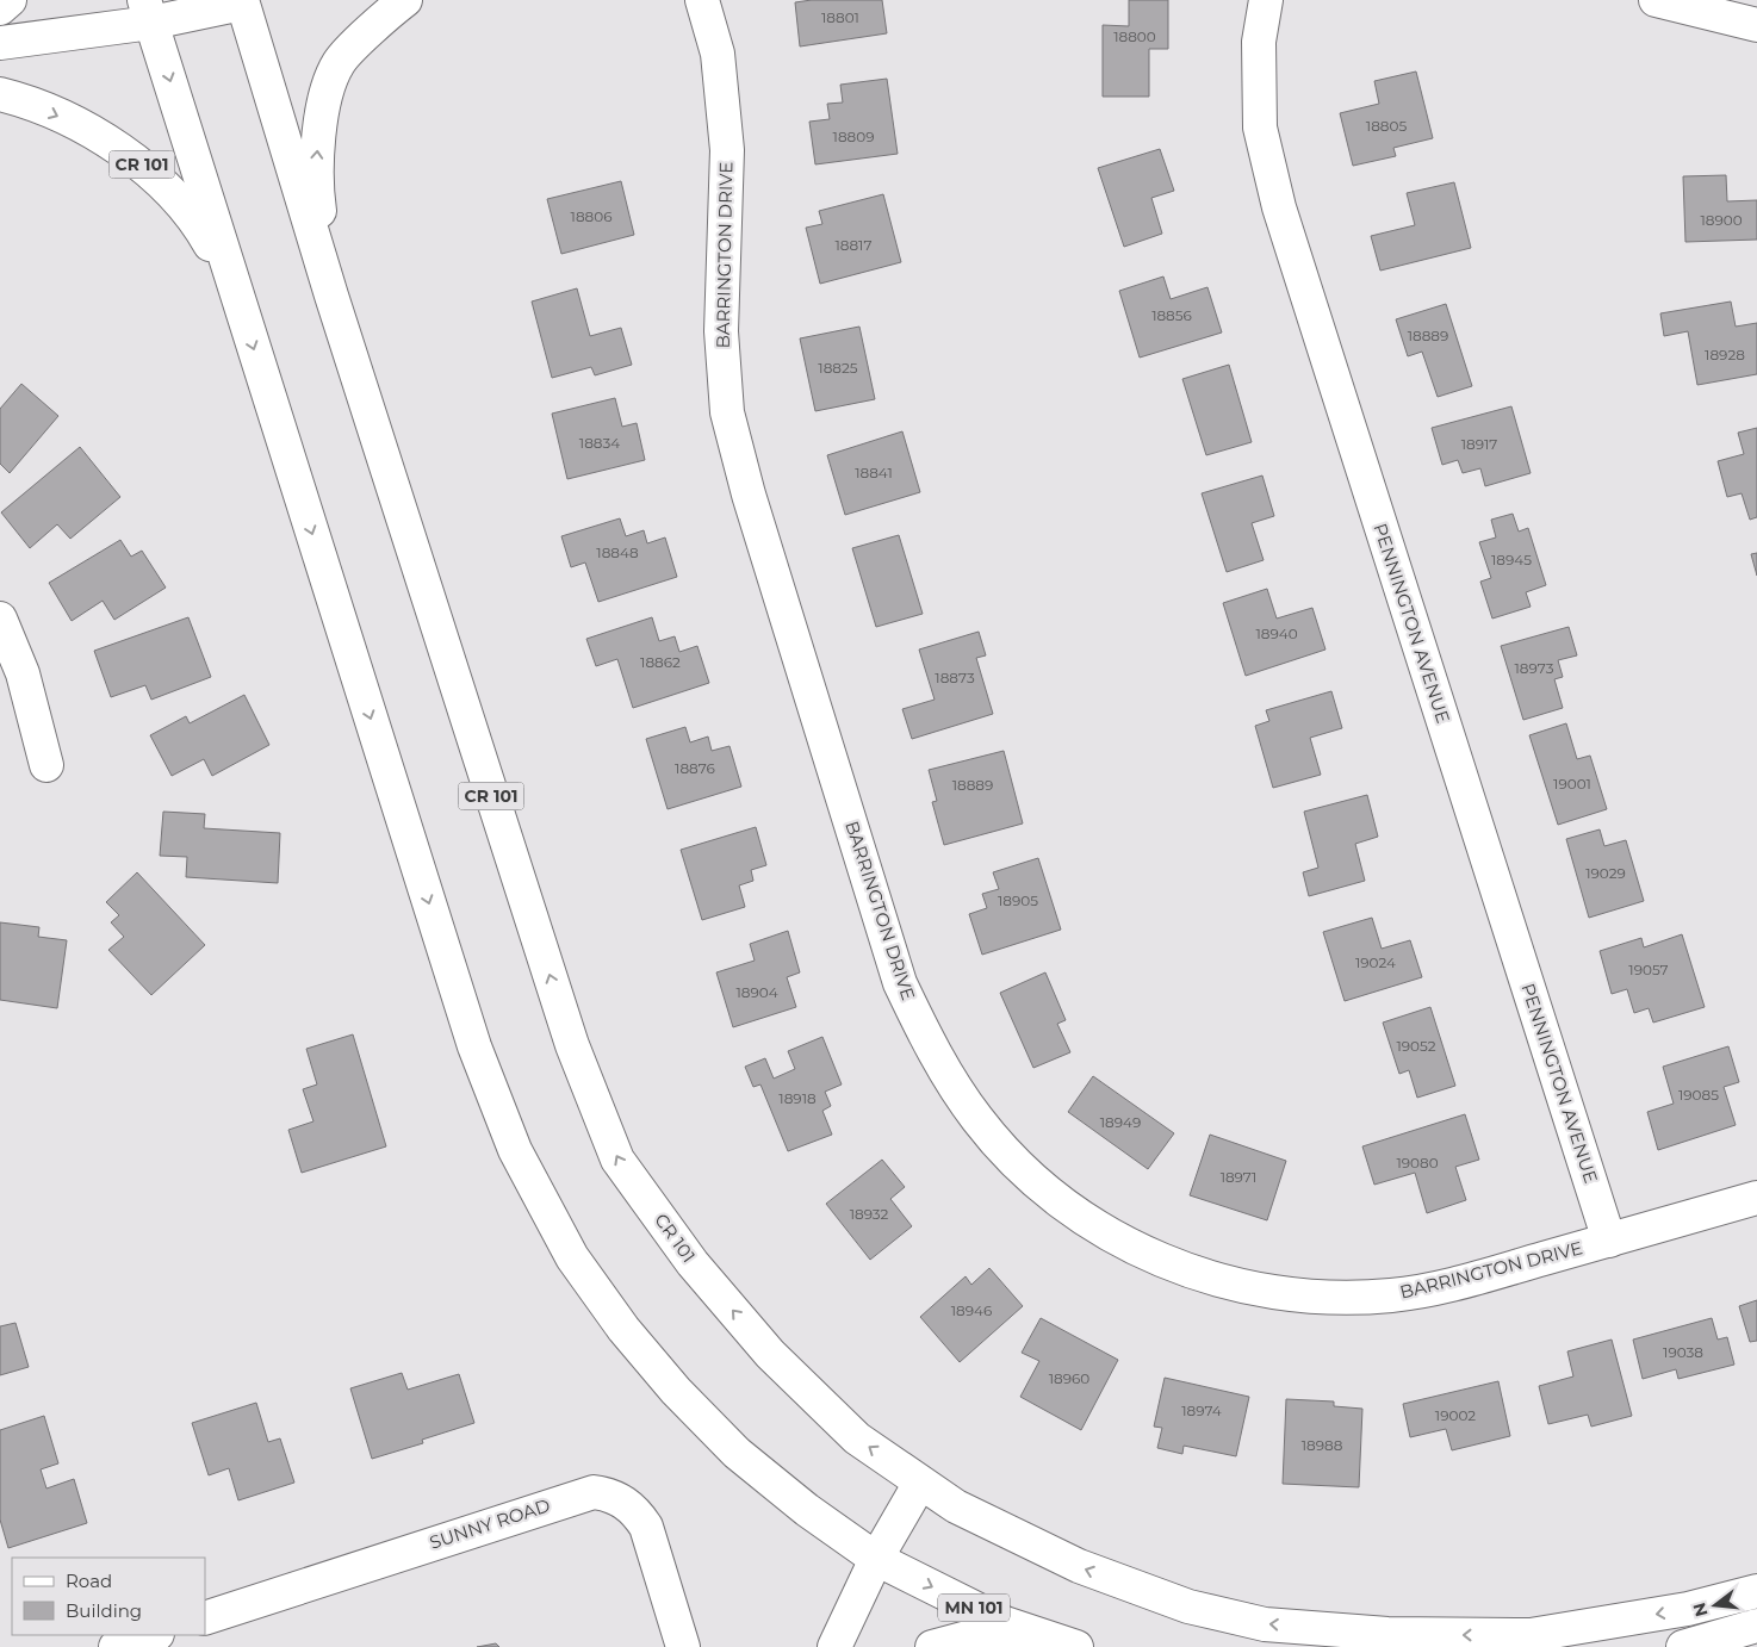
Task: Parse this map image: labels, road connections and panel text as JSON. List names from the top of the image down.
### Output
{
  "streets": {
    "main road": [
      "CR 101",
      "BARRINGTON DRIVE",
      "PENNINGTON AVENUE",
      "SUNNY ROAD",
      "MN 101"
    ]
  },
  "crossings": [
    ["CR 101", "MN 101"],
    ["BARRINGTON DRIVE", "PENNINGTON AVENUE"]
  ],
  "house_numbers": [
    "18801",
    "18800",
    "18805",
    "18809",
    "18806",
    "18900",
    "18817",
    "18856",
    "18889",
    "18928",
    "18825",
    "18834",
    "18917",
    "18841",
    "18848",
    "18945",
    "18940",
    "18862",
    "18973",
    "18873",
    "18876",
    "19001",
    "18889",
    "19029",
    "18905",
    "19024",
    "19057",
    "18904",
    "19052",
    "19085",
    "18918",
    "18949",
    "19080",
    "18971",
    "18932",
    "18946",
    "19038",
    "18960",
    "18974",
    "19002",
    "18988"
  ],
  "legend": ["Road", "Building"],
  "north": "left"
}
